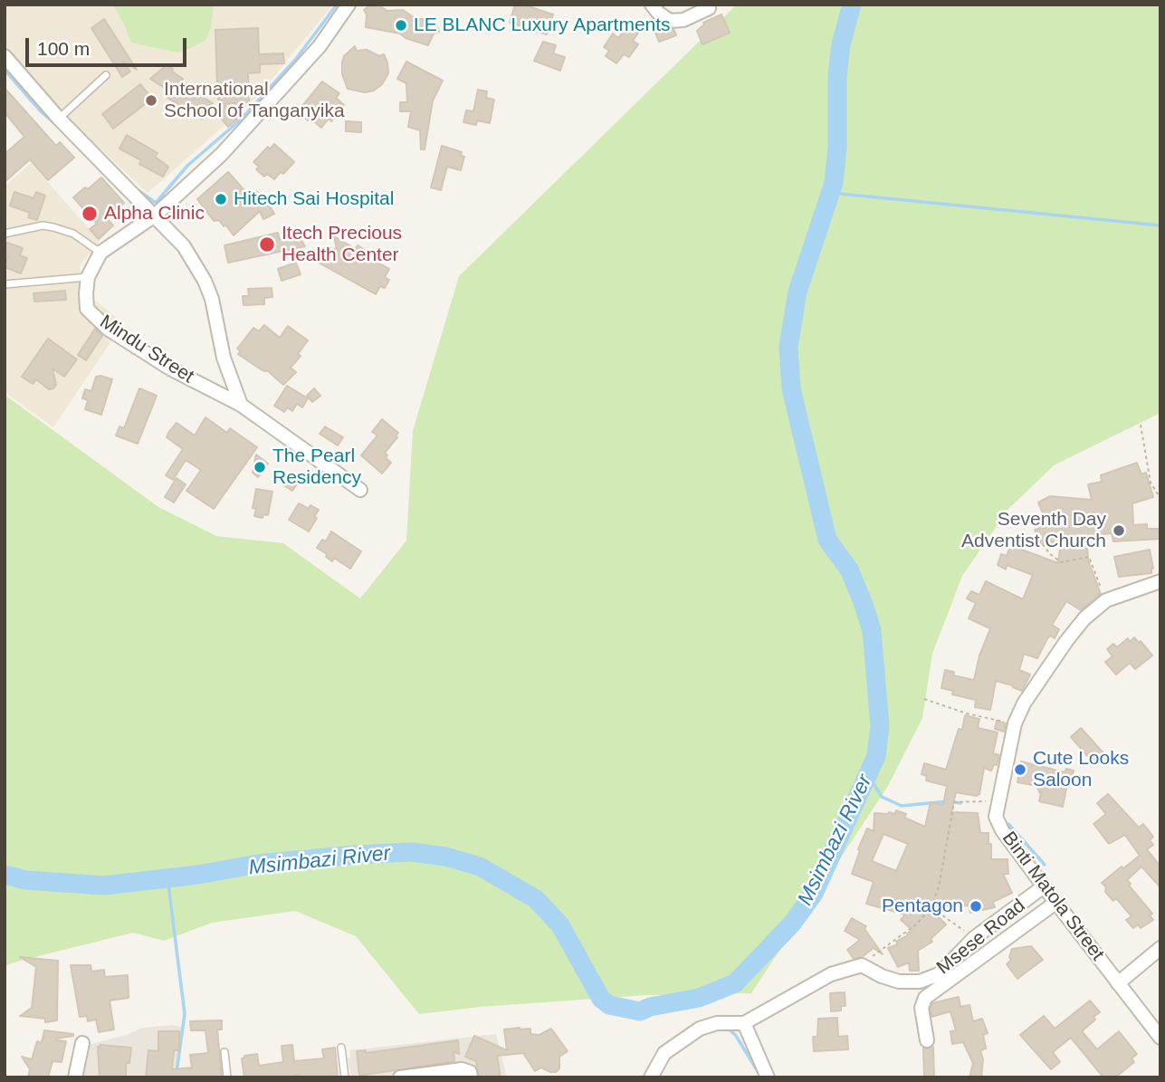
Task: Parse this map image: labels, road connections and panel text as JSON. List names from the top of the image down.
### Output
{
  "streets": {
    "street": ["Mindu Street", "Binti Matola Street", "Msese Road"]
  },
  "crossings": [
    ["Binti Matola Street", "Msese Road"]
  ],
  "water": ["Msimbazi River"],
  "places": [
    "LE BLANC Luxury Apartments",
    "International School of Tanganyika",
    "Hitech Sai Hospital",
    "Alpha Clinic",
    "Itech Precious Health Center",
    "The Pearl Residency",
    "Seventh Day Adventist Church",
    "Cute Looks Saloon",
    "Pentagon"
  ],
  "scale_bar": "100 m"
}
